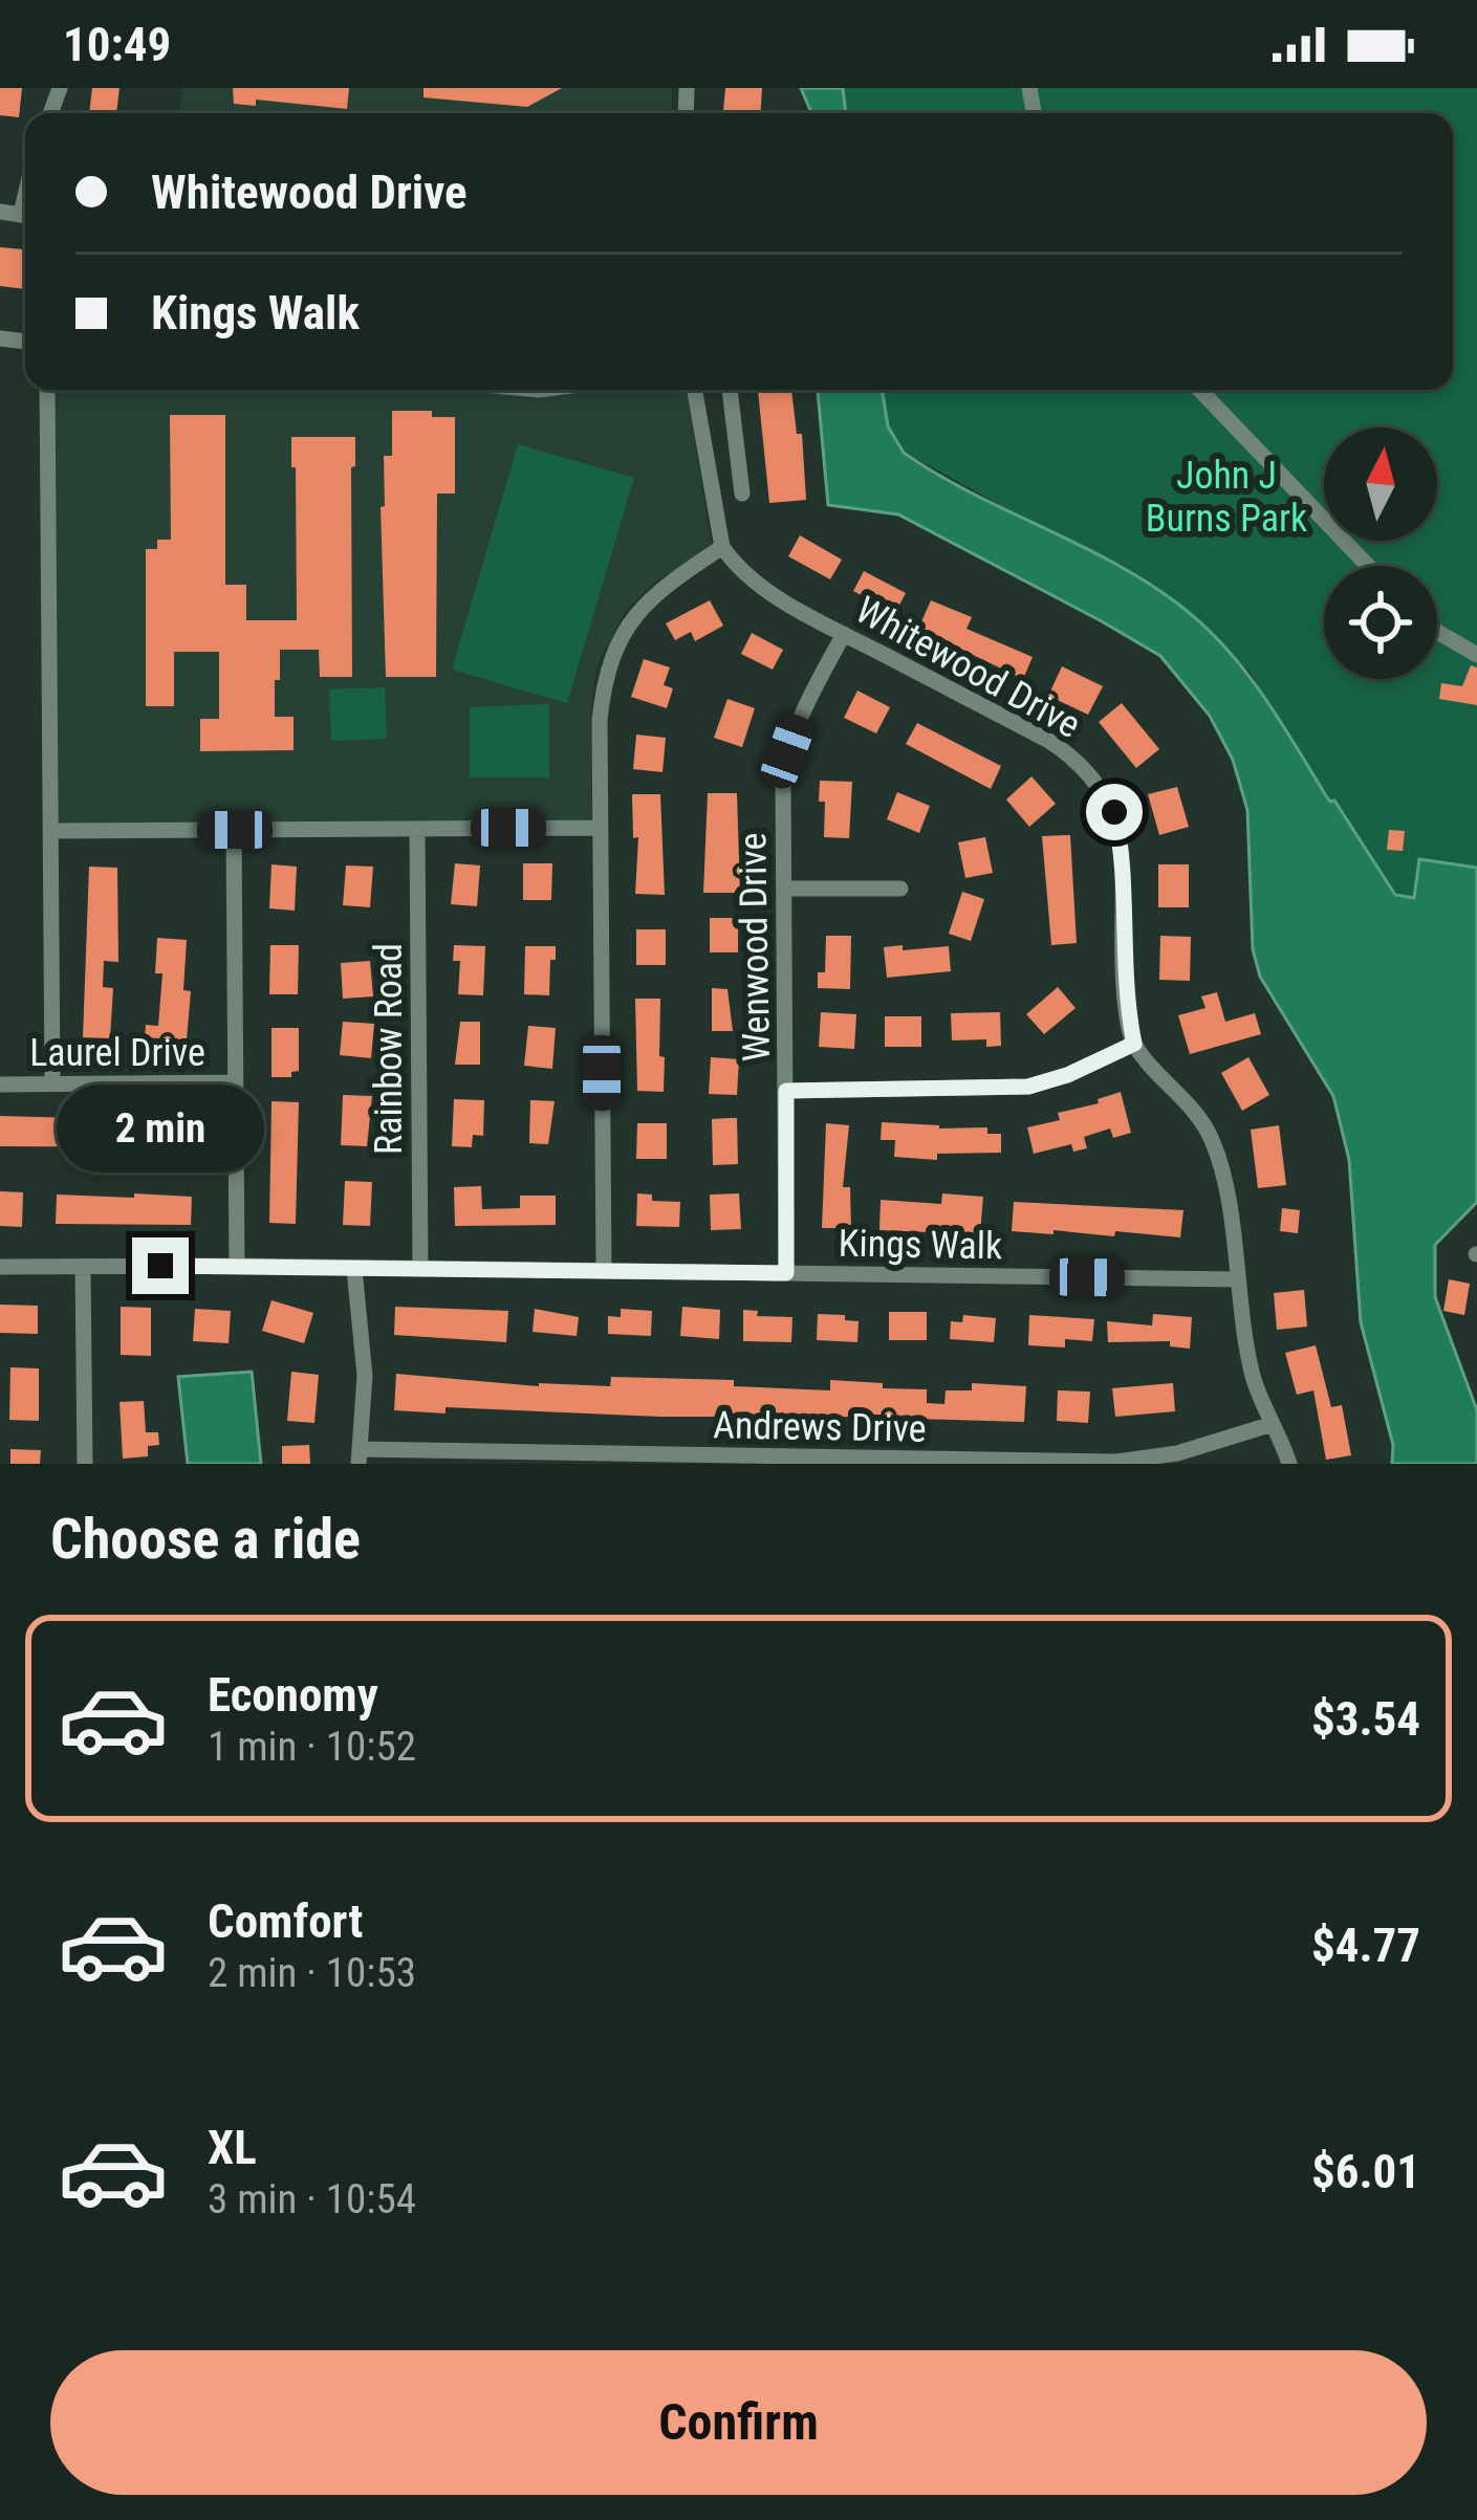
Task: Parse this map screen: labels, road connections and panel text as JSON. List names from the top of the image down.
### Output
{
  "streets": {
    "street": [
      "Whitewood Drive",
      "Wenwood Drive",
      "Rainbow Road",
      "Laurel Drive",
      "Kings Walk",
      "Andrews Drive"
    ]
  },
  "crossings": [
    ["Whitewood Drive", "Wenwood Drive"],
    ["Wenwood Drive", "Kings Walk"],
    ["Rainbow Road", "Kings Walk"]
  ],
  "parks": ["John J Burns Park"],
  "north": "top",
  "page": {
    "status": "10:49",
    "banner": ["Whitewood Drive", "Kings Walk"],
    "bubble": "2 min",
    "heading": "Choose a ride",
    "list": [
      {
        "name": "Economy",
        "note": "1 min · 10:52",
        "value": "$3.54"
      },
      {
        "name": "Comfort",
        "note": "2 min · 10:53",
        "value": "$4.77"
      },
      {
        "name": "XL",
        "note": "3 min · 10:54",
        "value": "$6.01"
      }
    ],
    "buttons": "Confirm"
  }
}
